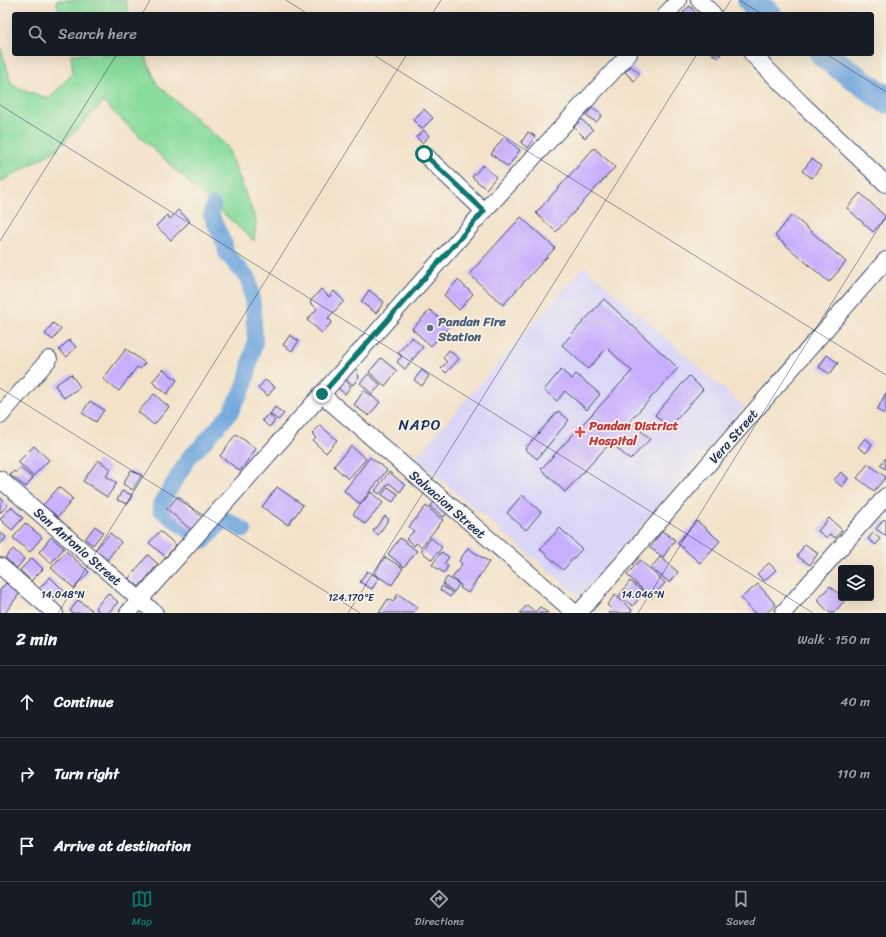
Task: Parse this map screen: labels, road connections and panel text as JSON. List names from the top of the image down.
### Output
{
  "streets": {
    "street": ["Vera Street", "Salvacion Street", "San Antonio Street"]
  },
  "districts": ["NAPO"],
  "places": {
    "other": ["Pandan Fire Station"],
    "health": ["Pandan District Hospital"]
  },
  "page": {
    "search": "Search here",
    "heading": ["2 min", "Walk · 150 m"],
    "list": [
      ["Continue", "40 m"],
      ["Turn right", "110 m"],
      "Arrive at destination"
    ],
    "nav": ["Map", "Directions", "Saved"]
  },
  "coordinates": ["14.048°N", "14.046°N", "124.170°E"]
}
